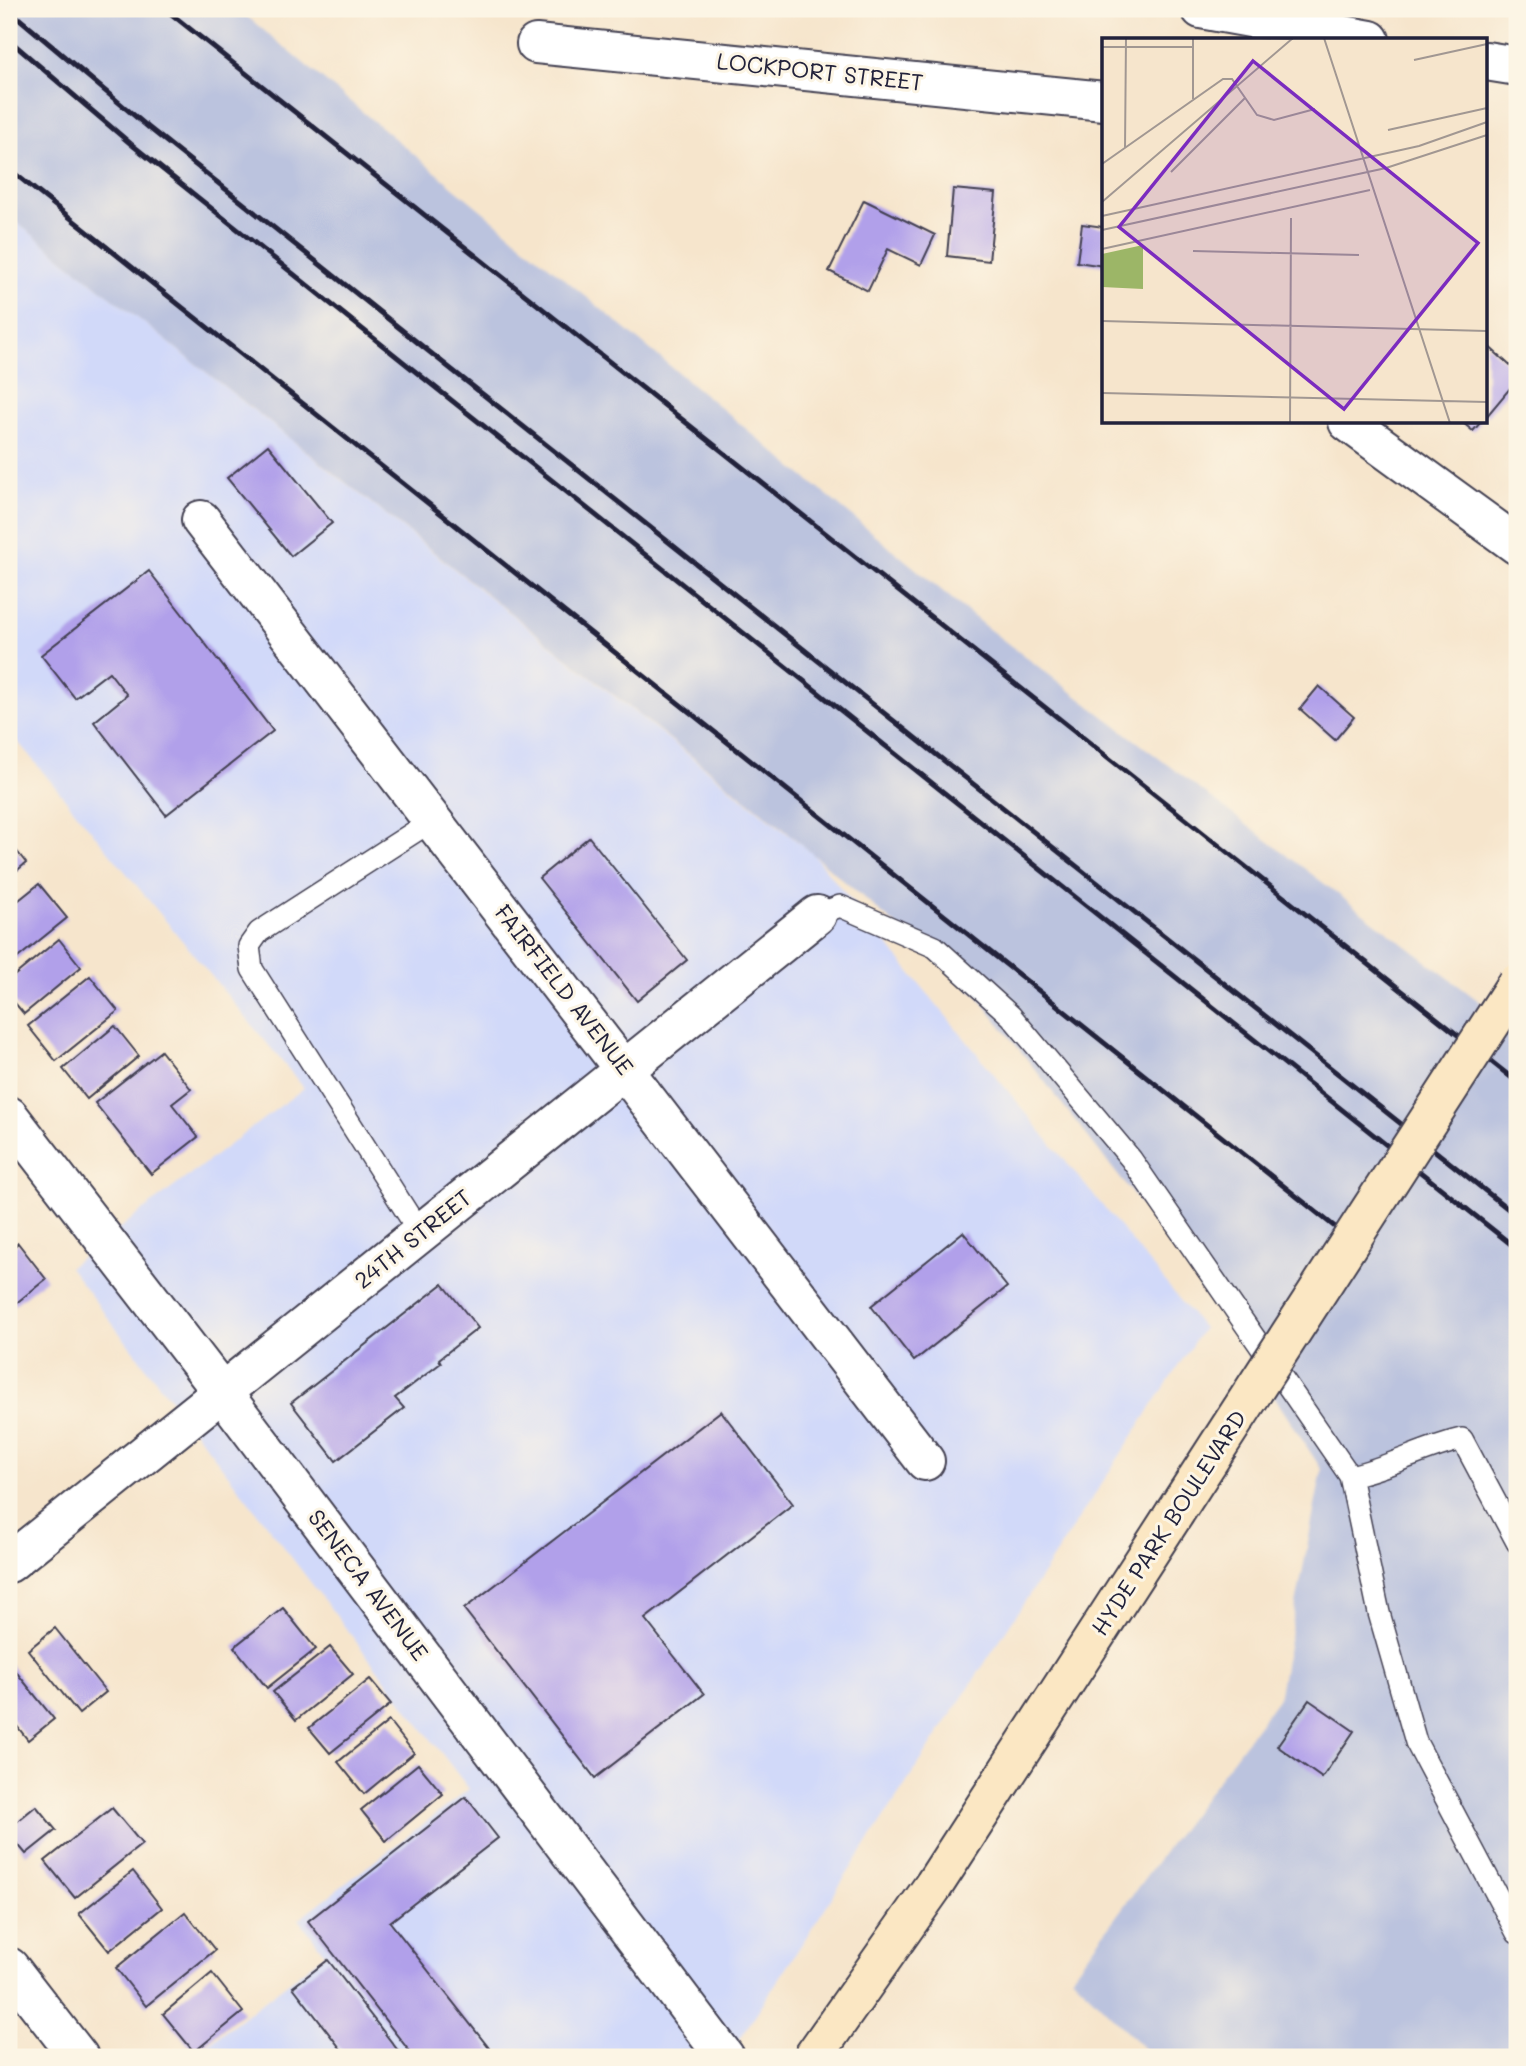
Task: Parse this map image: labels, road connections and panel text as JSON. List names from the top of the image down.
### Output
{
  "streets": {
    "main road": ["HYDE PARK BOULEVARD"],
    "street": [
      "LOCKPORT STREET",
      "FAIRFIELD AVENUE",
      "24TH STREET",
      "SENECA AVENUE"
    ]
  },
  "crossings": [
    ["FAIRFIELD AVENUE", "24TH STREET"],
    ["24TH STREET", "SENECA AVENUE"]
  ]
}
